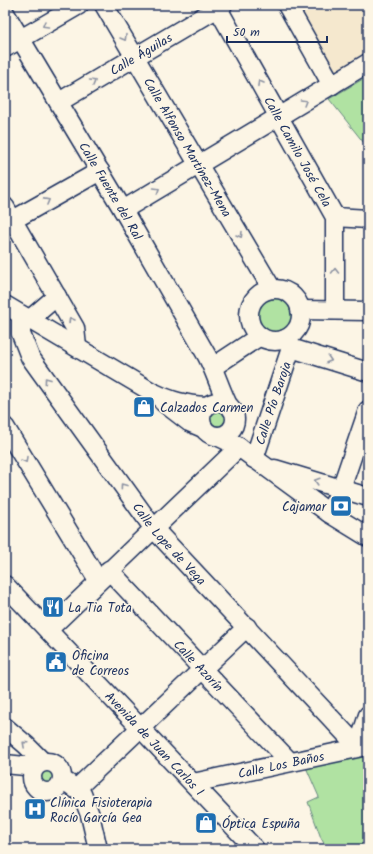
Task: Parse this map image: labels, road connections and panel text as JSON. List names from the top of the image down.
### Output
{
  "streets": {
    "street": [
      "Calle Águilas",
      "Calle Alfonso Martínez-Mena",
      "Calle Camilo José Cela",
      "Calle Fuente del Ral",
      "Calle Pío Baroja",
      "Calle Lope de Vega",
      "Calle Azorín",
      "Avenida de Juan Carlos I",
      "Calle Los Baños"
    ]
  },
  "crossings": [
    ["Calle Águilas", "Calle Alfonso Martínez-Mena"],
    ["Calle Águilas", "Calle Camilo José Cela"],
    ["Calle Águilas", "Calle Fuente del Ral"],
    ["Calle Alfonso Martínez-Mena", "Calle Pío Baroja"],
    ["Calle Lope de Vega", "Calle Los Baños"],
    ["Calle Azorín", "Calle Los Baños"],
    ["Avenida de Juan Carlos I", "Calle Los Baños"]
  ],
  "one_way": ["Calle Alfonso Martínez-Mena"],
  "places": {
    "shop": ["Calzados Carmen", "Óptica Espuña"],
    "bank": ["Cajamar"],
    "restaurant": ["La Tia Tota"],
    "public building": ["Oficina de Correos"],
    "hospital": ["Clínica Fisioterapia Rocío García Gea"]
  },
  "scale_bar": "50 m"
}
